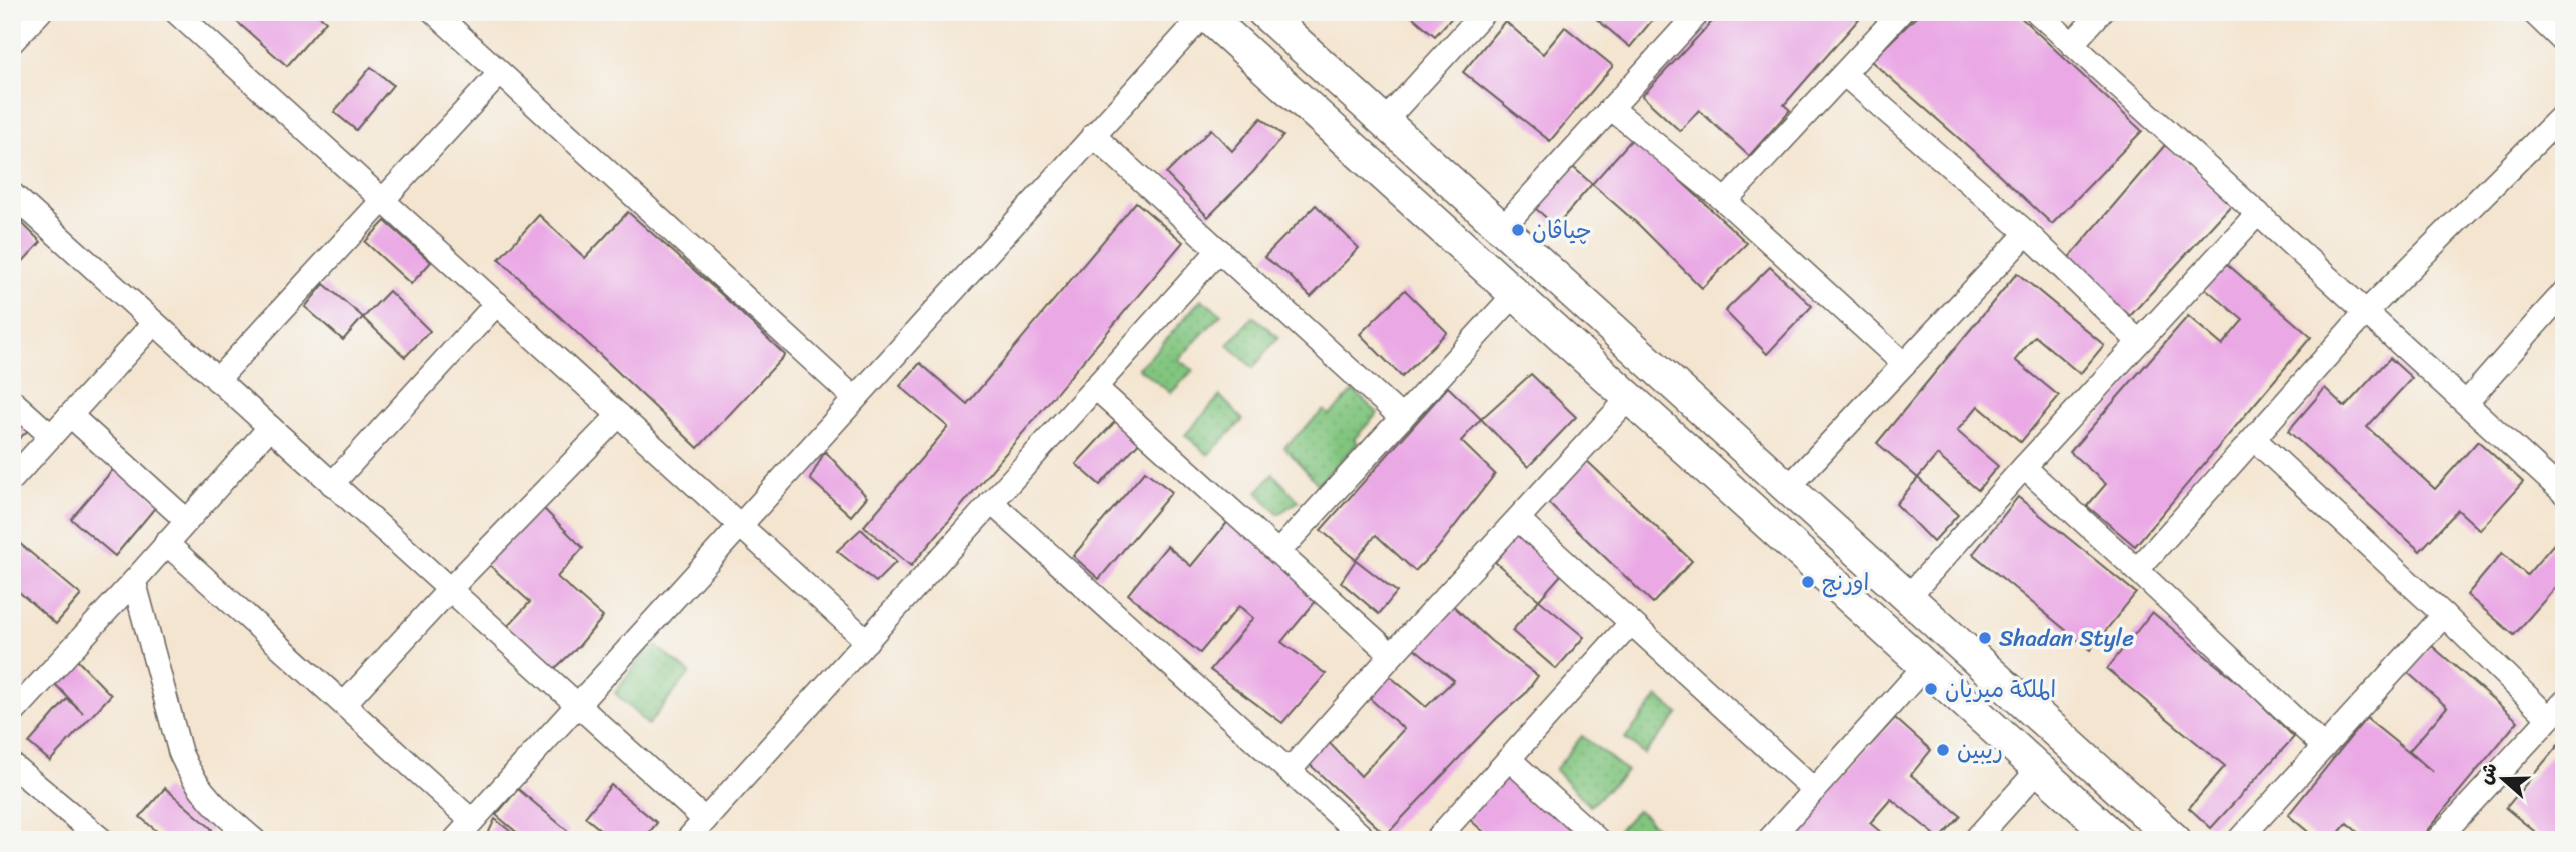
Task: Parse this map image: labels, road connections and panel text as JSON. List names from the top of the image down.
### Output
{
  "places": [
    "چياڤان",
    "اورنج",
    "Shadan Style",
    "الملكة ميريان",
    "ريبين"
  ],
  "north": "left"
}
